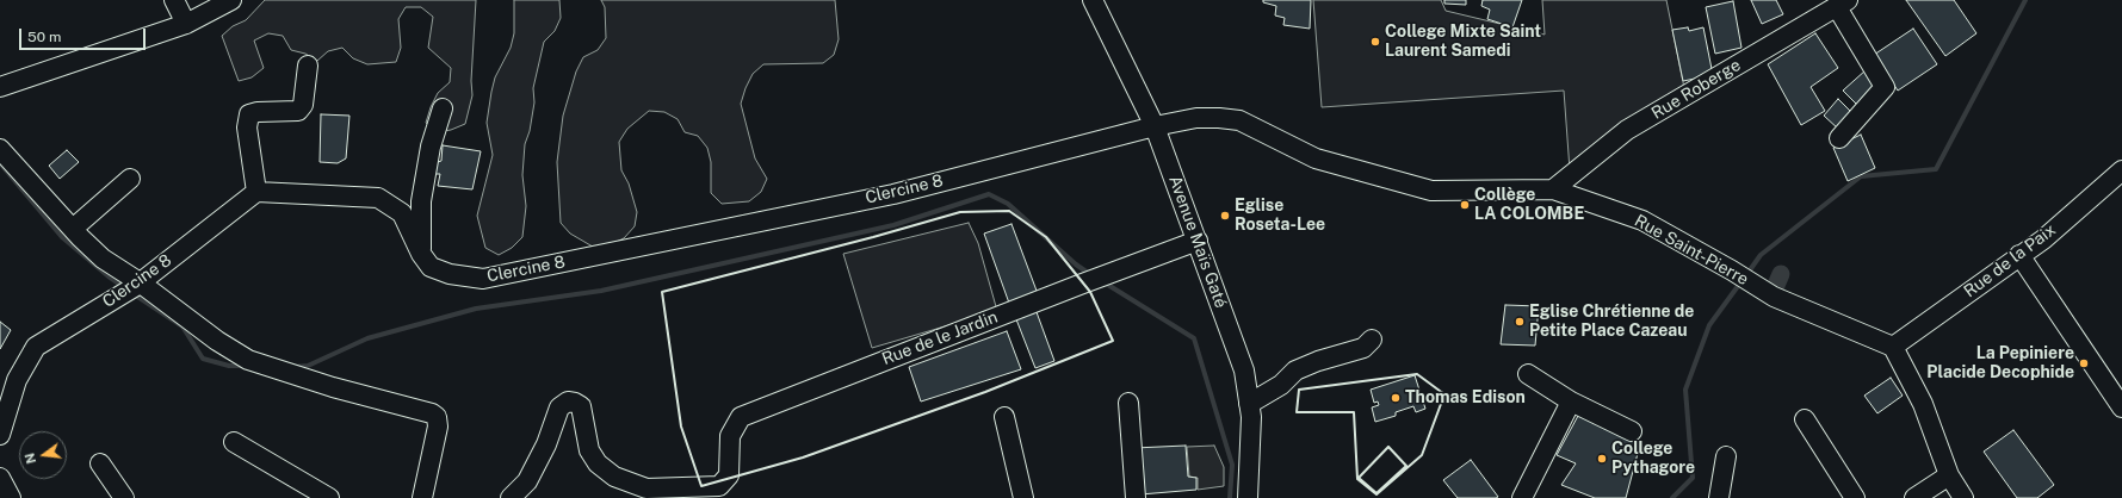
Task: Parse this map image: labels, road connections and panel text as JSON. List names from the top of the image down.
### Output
{
  "streets": {
    "street": [
      "Rue Roberge",
      "Clercine 8",
      "Avenue Maïs Gaté",
      "Rue Saint-Pierre",
      "Rue de la Paix",
      "Rue de le Jardin"
    ]
  },
  "crossings": [
    ["Rue Roberge", "Rue Saint-Pierre"],
    ["Clercine 8", "Avenue Maïs Gaté"],
    ["Clercine 8", "Rue Saint-Pierre"],
    ["Avenue Maïs Gaté", "Rue Saint-Pierre"],
    ["Avenue Maïs Gaté", "Rue de le Jardin"],
    ["Rue Saint-Pierre", "Rue de la Paix"]
  ],
  "places": [
    "College Mixte Saint Laurent Samedi",
    "Collège LA COLOMBE",
    "Eglise Roseta-Lee",
    "Eglise Chrétienne de Petite Place Cazeau",
    "La Pepiniere Placide Decophide",
    "Thomas Edison",
    "College Pythagore"
  ],
  "scale_bar": "50 m",
  "north": "left"
}
